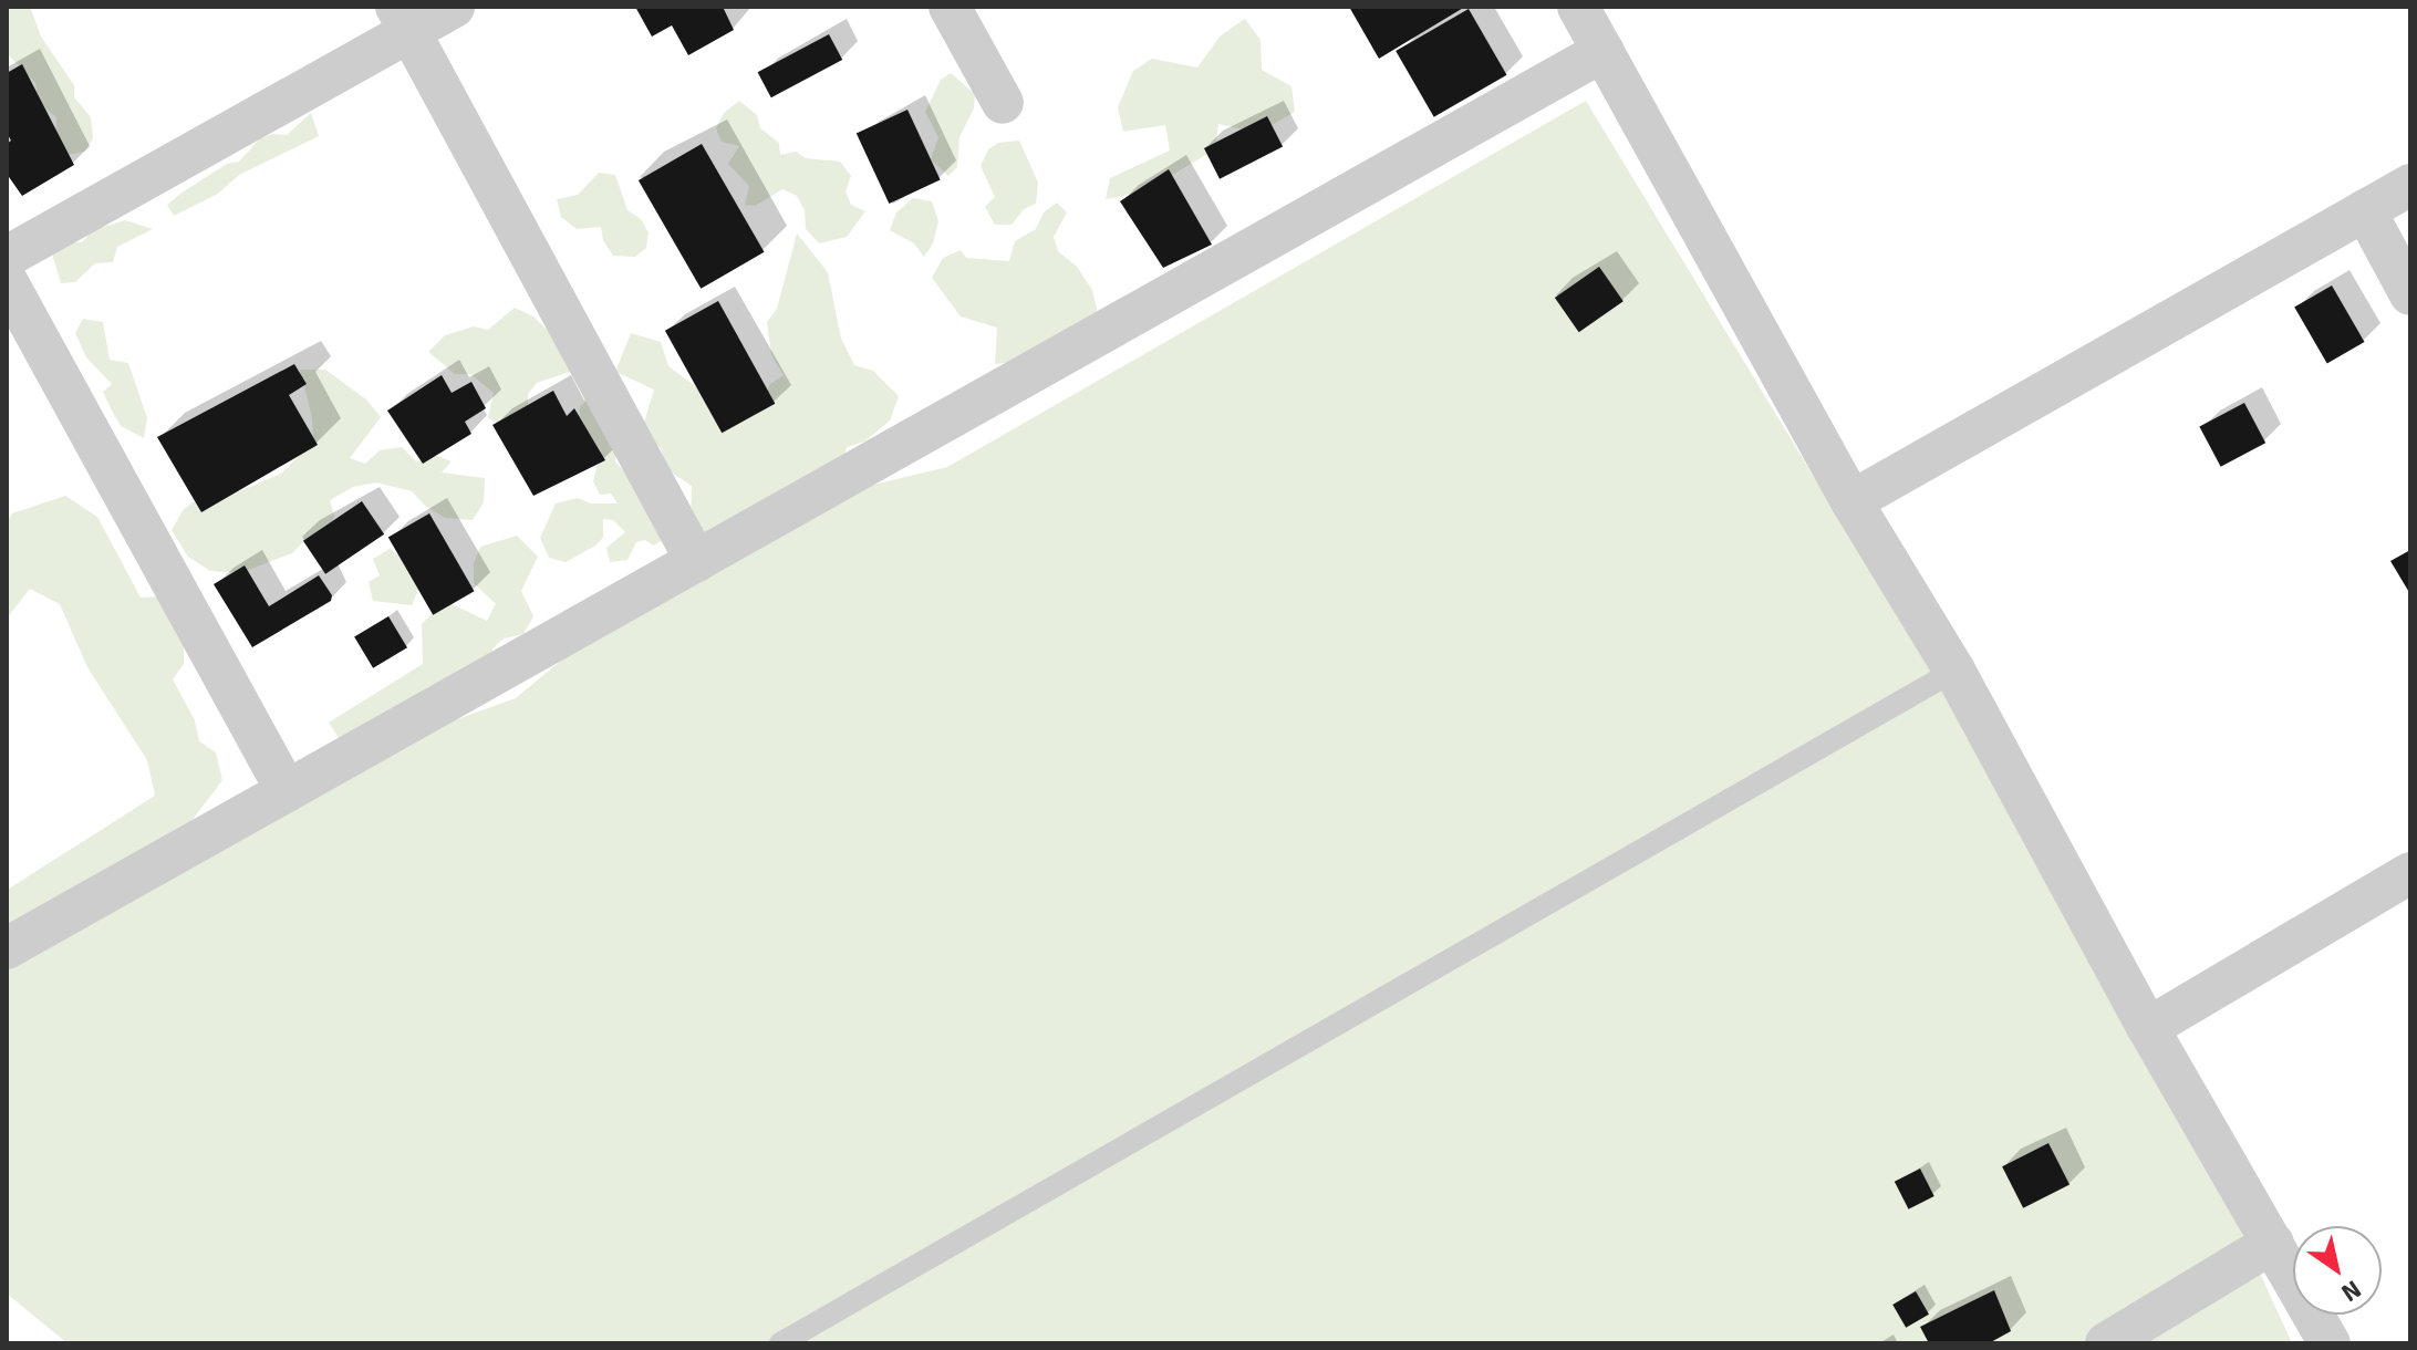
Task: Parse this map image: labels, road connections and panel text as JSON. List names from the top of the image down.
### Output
{
  "north": "bottom right"
}
